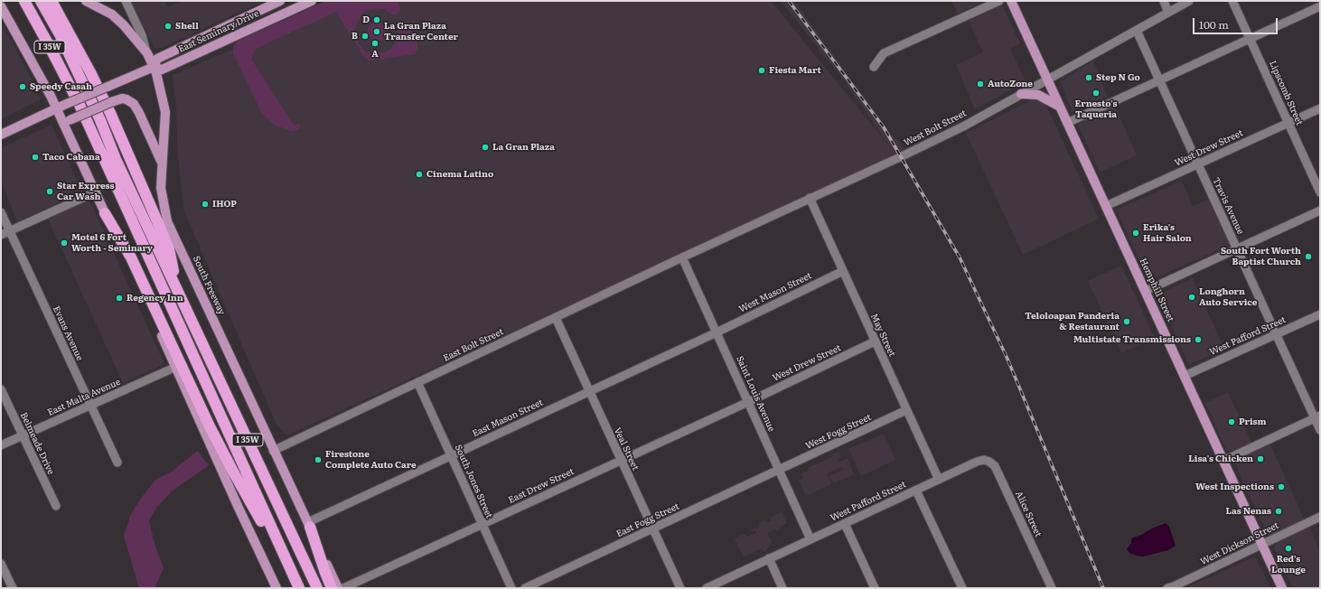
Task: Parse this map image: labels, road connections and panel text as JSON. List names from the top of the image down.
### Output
{
  "streets": {
    "highway": ["I 35W"],
    "main road": ["East Seminary Drive", "South Freeway", "Hemphill Street"],
    "street": [
      "Lipscomb Street",
      "West Bolt Street",
      "West Drew Street",
      "Travis Avenue",
      "West Mason Street",
      "Evans Avenue",
      "May Street",
      "West Pafford Street",
      "East Bolt Street",
      "Saint Louis Avenue",
      "East Malta Avenue",
      "East Mason Street",
      "West Fogg Street",
      "Belmeade Drive",
      "Veal Street",
      "South Jones Street",
      "East Drew Street",
      "Alice Street",
      "East Fogg Street",
      "West Dickson Street"
    ]
  },
  "crossings": [
    ["East Seminary Drive", "South Freeway"],
    ["Lipscomb Street", "West Drew Street"],
    ["West Bolt Street", "Travis Avenue"],
    ["West Bolt Street", "Hemphill Street"],
    ["West Bolt Street", "May Street"],
    ["West Bolt Street", "East Bolt Street"],
    ["West Bolt Street", "Saint Louis Avenue"],
    ["West Drew Street", "Travis Avenue"],
    ["West Drew Street", "Hemphill Street"],
    ["West Drew Street", "May Street"],
    ["West Drew Street", "Saint Louis Avenue"],
    ["West Drew Street", "East Drew Street"],
    ["Travis Avenue", "West Pafford Street"],
    ["South Freeway", "East Bolt Street"],
    ["South Freeway", "East Mason Street"],
    ["Hemphill Street", "West Pafford Street"],
    ["Hemphill Street", "West Dickson Street"],
    ["West Mason Street", "May Street"],
    ["West Mason Street", "Saint Louis Avenue"],
    ["West Mason Street", "East Mason Street"],
    ["Evans Avenue", "East Malta Avenue"],
    ["May Street", "West Pafford Street"],
    ["May Street", "West Fogg Street"],
    ["West Pafford Street", "Saint Louis Avenue"],
    ["West Pafford Street", "Alice Street"],
    ["East Bolt Street", "Saint Louis Avenue"],
    ["East Bolt Street", "Veal Street"],
    ["East Bolt Street", "South Jones Street"],
    ["Saint Louis Avenue", "East Mason Street"],
    ["Saint Louis Avenue", "West Fogg Street"],
    ["Saint Louis Avenue", "East Drew Street"],
    ["Saint Louis Avenue", "East Fogg Street"],
    ["East Malta Avenue", "Belmeade Drive"],
    ["East Mason Street", "Veal Street"],
    ["East Mason Street", "South Jones Street"],
    ["West Fogg Street", "East Fogg Street"],
    ["Veal Street", "East Drew Street"],
    ["Veal Street", "East Fogg Street"],
    ["South Jones Street", "East Drew Street"]
  ],
  "places": [
    "D",
    "Shell",
    "La Gran Plaza Transfer Center",
    "B",
    "A",
    "Fiesta Mart",
    "Step N Go",
    "AutoZone",
    "Speedy Casah",
    "Ernesto's Taqueria",
    "La Gran Plaza",
    "Taco Cabana",
    "Cinema Latino",
    "Star Express Car Wash",
    "IHOP",
    "Erika's Hair Salon",
    "Motel 6 Fort Worth - Seminary",
    "South Fort Worth Baptist Church",
    "Longhorn Auto Service",
    "Regency Inn",
    "Teloloapan Panderia & Restaurant",
    "Multistate Transmissions",
    "Prism",
    "Lisa's Chicken",
    "Firestone Complete Auto Care",
    "West Inspections",
    "Las Nenas",
    "Red's Lounge"
  ],
  "scale_bar": "100 m"
}
